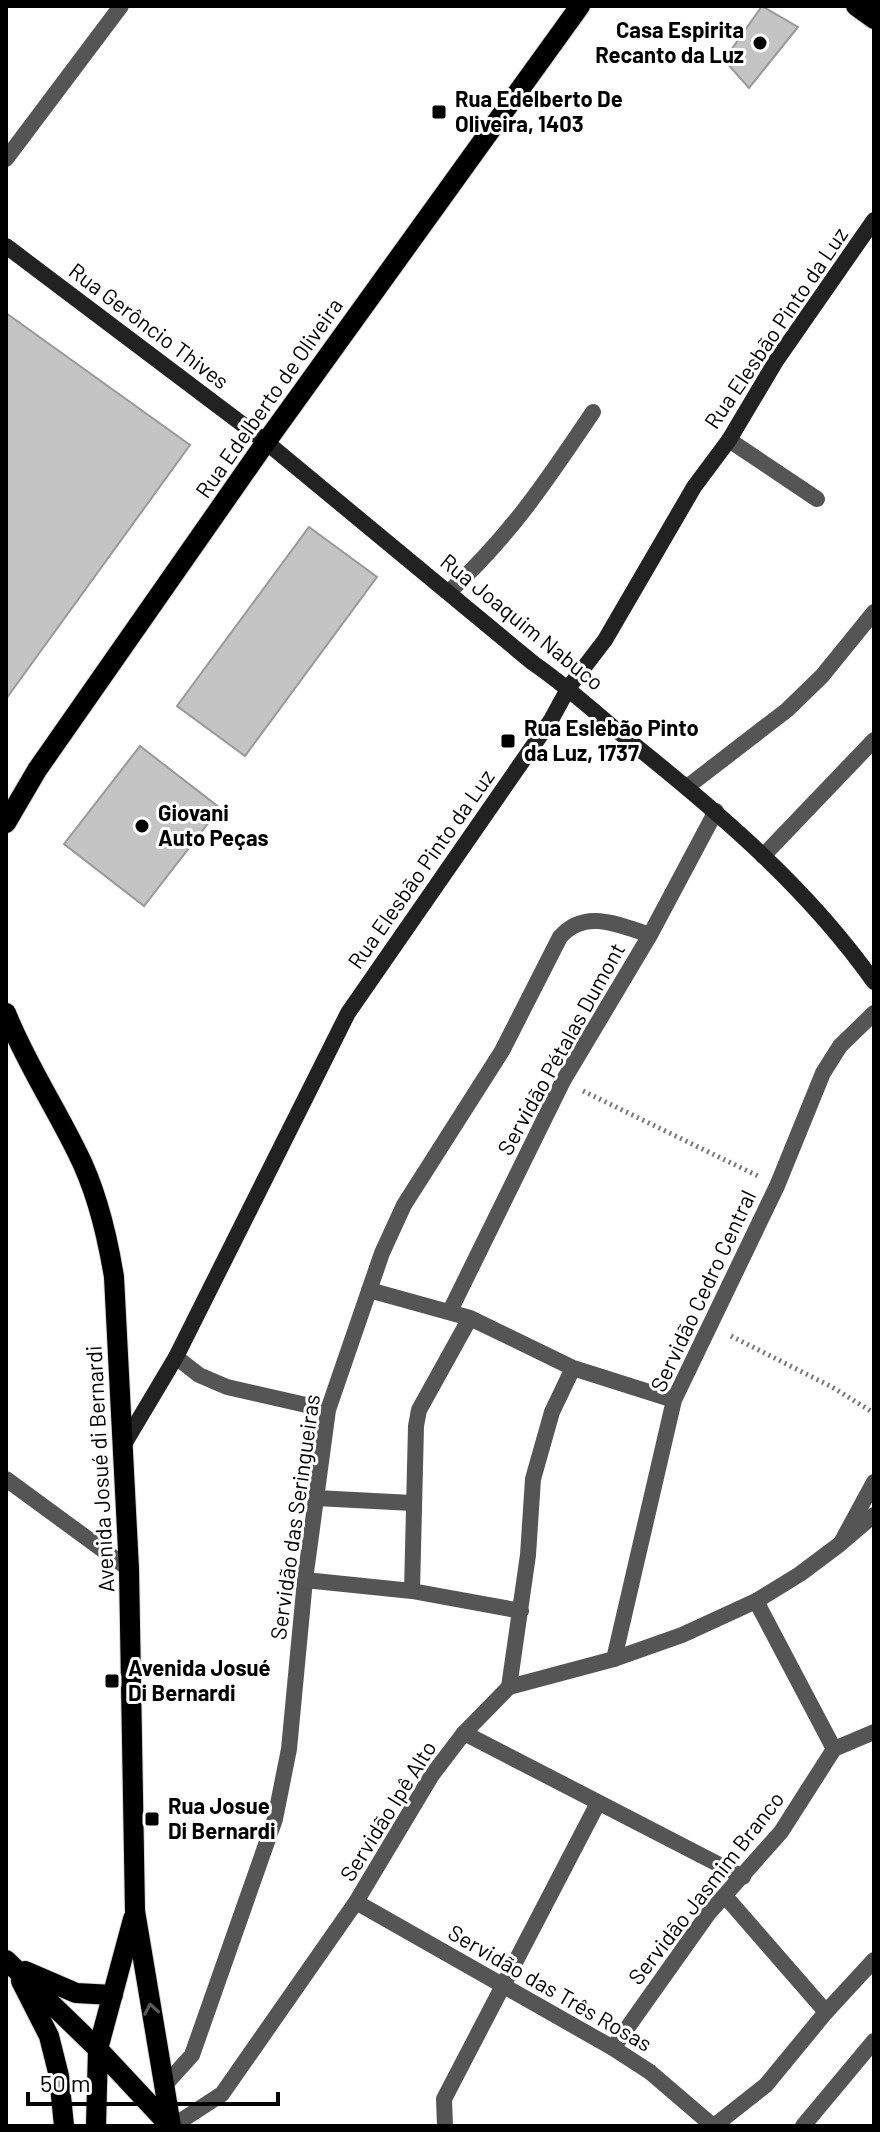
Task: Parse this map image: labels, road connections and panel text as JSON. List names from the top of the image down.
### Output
{
  "streets": {
    "main road": ["Rua Edelberto de Oliveira", "Avenida Josué di Bernardi"],
    "street": [
      "Rua Gerôncio Thives",
      "Rua Elesbão Pinto da Luz",
      "Rua Joaquim Nabuco",
      "Servidão Pétalas Dumont",
      "Servidão Cedro Central",
      "Servidão das Seringueiras",
      "Servidão Ipê Alto",
      "Servidão Jasmim Branco",
      "Servidão das Três Rosas"
    ]
  },
  "crossings": [
    ["Rua Gerôncio Thives", "Rua Edelberto de Oliveira"],
    ["Rua Gerôncio Thives", "Rua Joaquim Nabuco"],
    ["Rua Elesbão Pinto da Luz", "Rua Joaquim Nabuco"],
    ["Rua Elesbão Pinto da Luz", "Avenida Josué di Bernardi"],
    ["Rua Edelberto de Oliveira", "Rua Joaquim Nabuco"],
    ["Rua Joaquim Nabuco", "Servidão Pétalas Dumont"],
    ["Servidão Pétalas Dumont", "Servidão das Seringueiras"],
    ["Avenida Josué di Bernardi", "Servidão das Seringueiras"],
    ["Avenida Josué di Bernardi", "Servidão Ipê Alto"],
    ["Servidão Ipê Alto", "Servidão das Três Rosas"],
    ["Servidão Jasmim Branco", "Servidão das Três Rosas"]
  ],
  "places": {
    "other": ["Casa Espirita Recanto da Luz", "Giovani Auto Peças"],
    "transit": [
      "Rua Edelberto De Oliveira, 1403",
      "Rua Eslebão Pinto da Luz, 1737",
      "Avenida Josué Di Bernardi",
      "Rua Josue Di Bernardi"
    ]
  },
  "scale_bar": "50 m"
}
